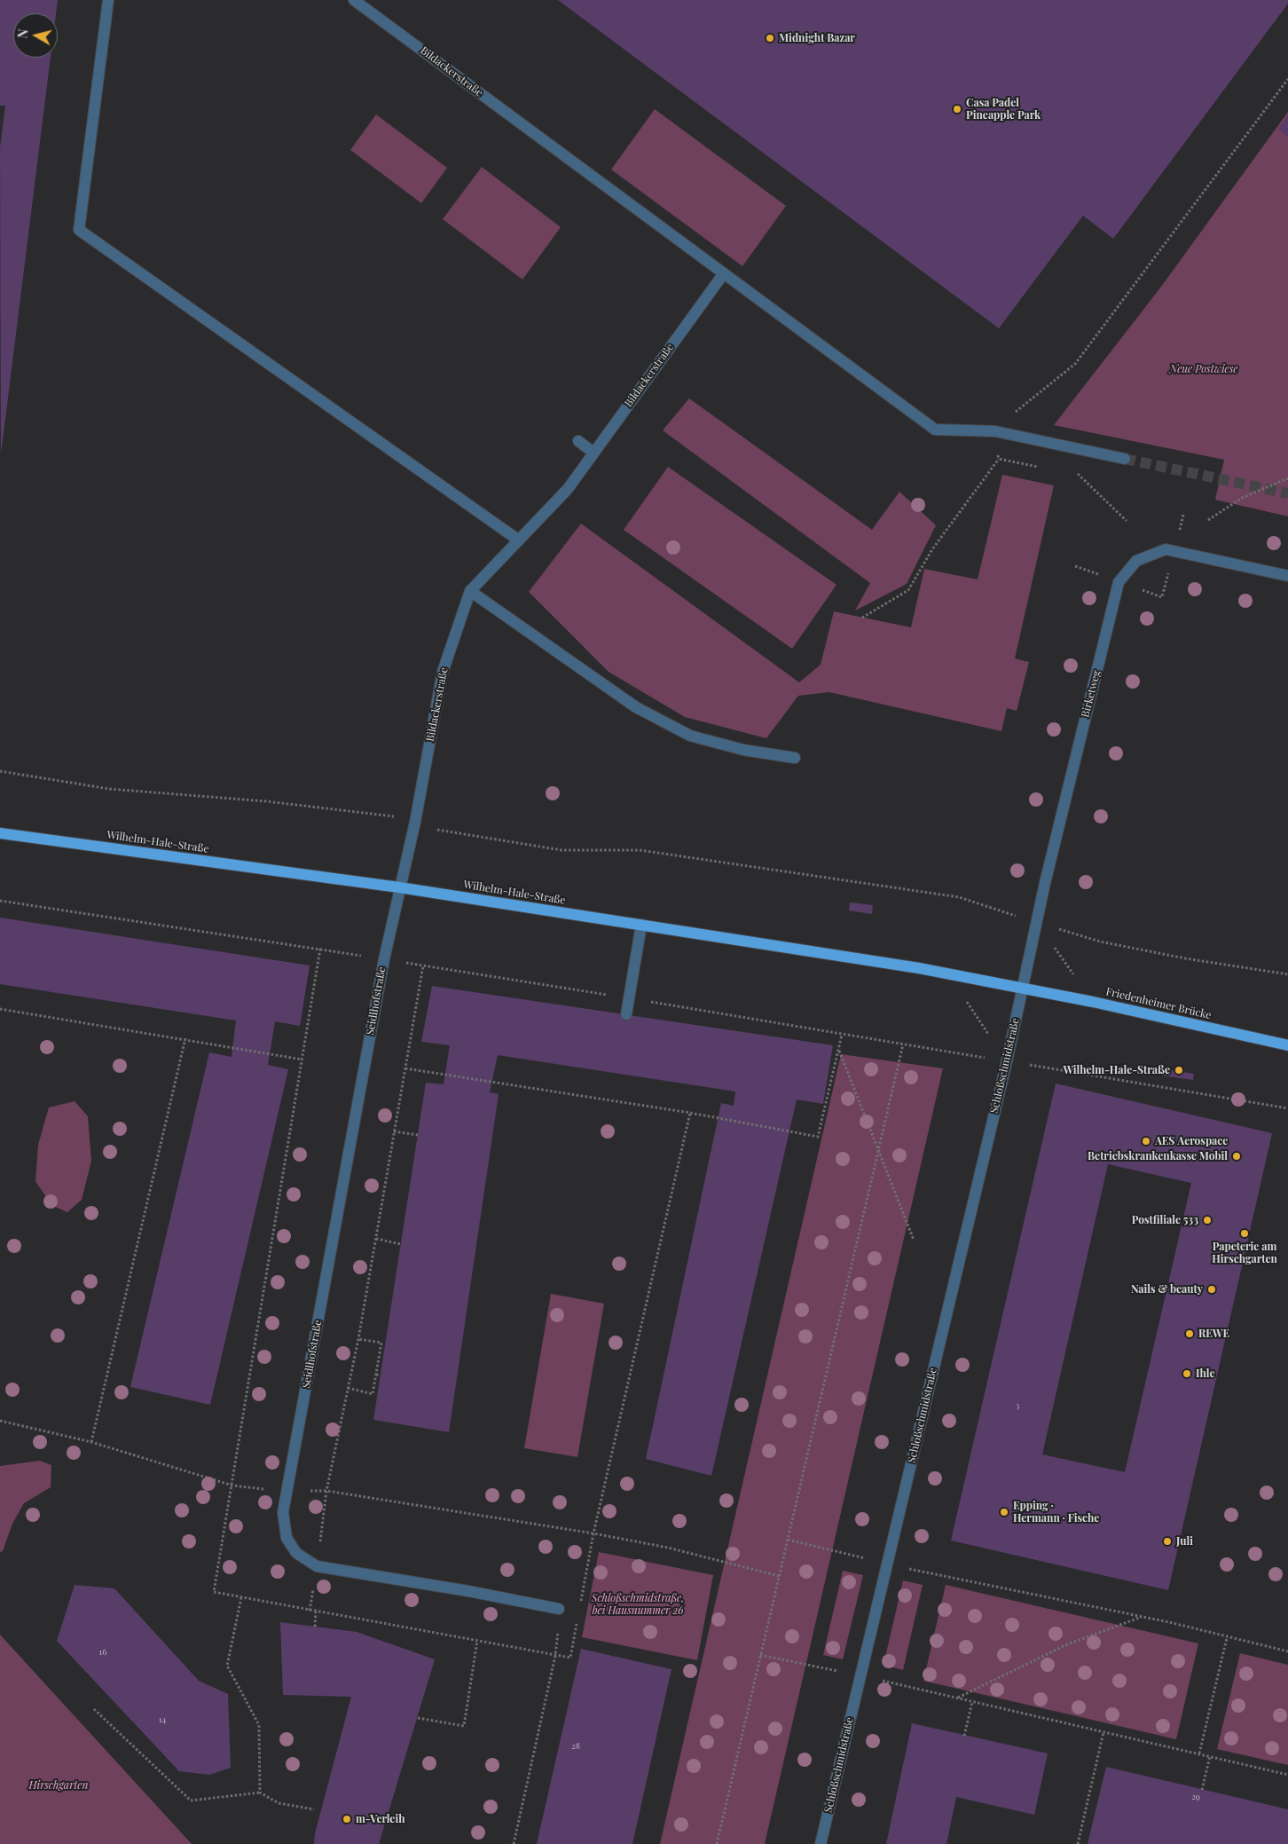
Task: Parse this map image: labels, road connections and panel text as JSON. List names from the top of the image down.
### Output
{
  "streets": {
    "main road": ["Wilhelm-Hale-Straße", "Friedenheimer Brücke"],
    "street": [
      "Bildackerstraße",
      "Birketweg",
      "Seidlhofstraße",
      "Schloßschmidstraße"
    ]
  },
  "crossings": [
    ["Bildackerstraße", "Wilhelm-Hale-Straße"],
    ["Bildackerstraße", "Seidlhofstraße"],
    ["Birketweg", "Wilhelm-Hale-Straße"],
    ["Birketweg", "Friedenheimer Brücke"],
    ["Birketweg", "Schloßschmidstraße"],
    ["Wilhelm-Hale-Straße", "Seidlhofstraße"],
    ["Wilhelm-Hale-Straße", "Friedenheimer Brücke"],
    ["Wilhelm-Hale-Straße", "Schloßschmidstraße"],
    ["Friedenheimer Brücke", "Schloßschmidstraße"]
  ],
  "parks": ["Neue Postwiese", "Schloßschmidstraße, bei Hausnummer 26", "Hirschgarten"],
  "places": [
    "Midnight Bazar",
    "Casa Padel Pineapple Park",
    "Wilhelm-Hale-Straße",
    "AES Aerospace",
    "Betriebskrankenkasse Mobil",
    "Postfiliale 533",
    "Papeterie am Hirschgarten",
    "Nails & beauty",
    "REWE",
    "Ihle",
    "Epping · Hermann · Fische",
    "Juli",
    "m-Verleih"
  ],
  "house_numbers": [
    "3",
    "16",
    "14",
    "28",
    "29"
  ],
  "north": "left"
}
